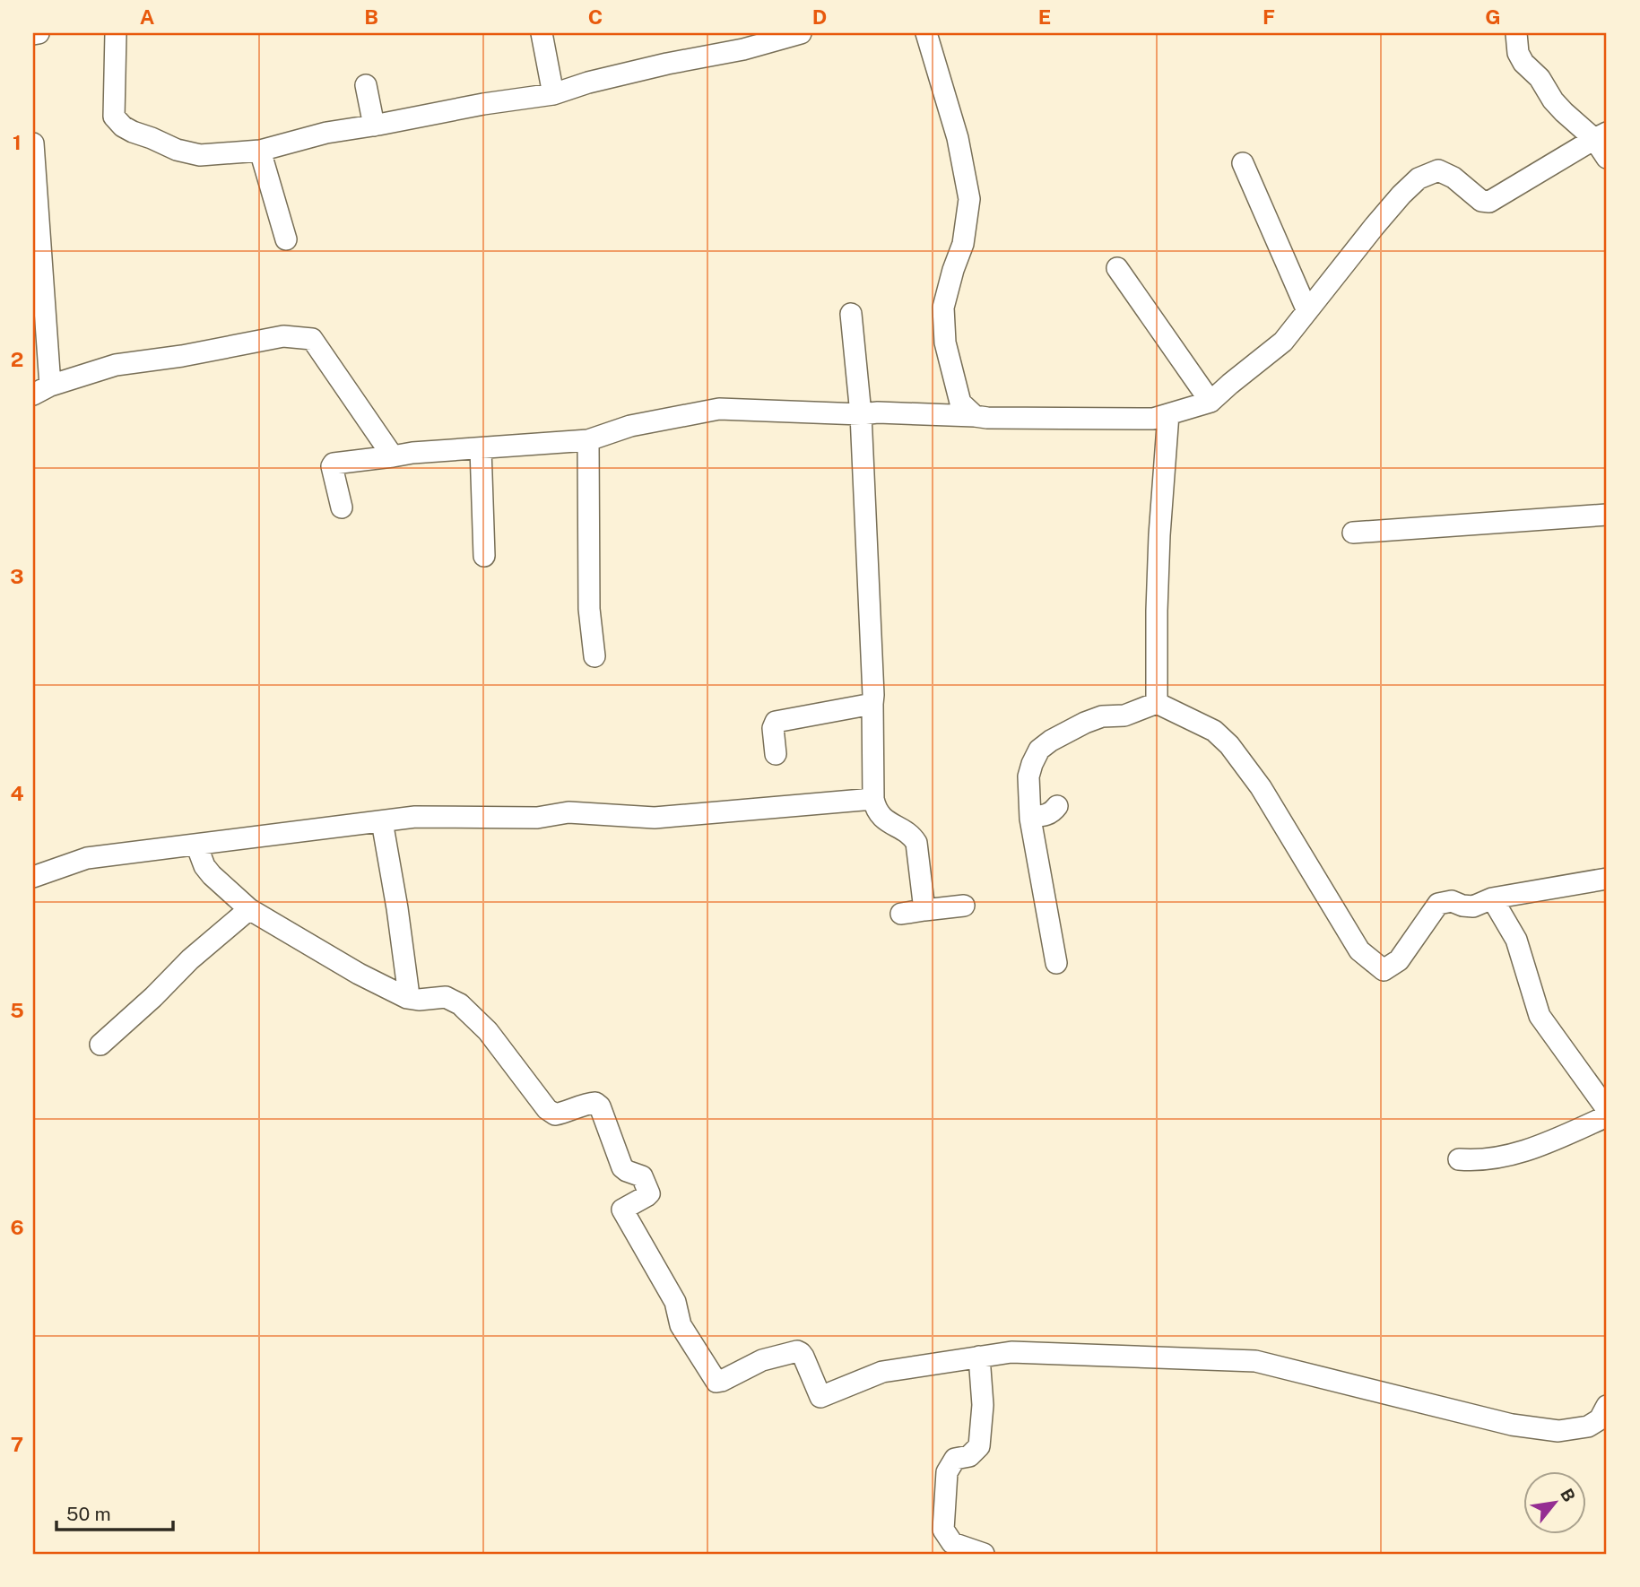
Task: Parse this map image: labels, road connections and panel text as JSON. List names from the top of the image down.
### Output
{
  "scale_bar": "50 m",
  "north": "top right",
  "grid": {
    "columns": [
      "A",
      "B",
      "C",
      "D",
      "E",
      "F",
      "G"
    ],
    "rows": [
      "1",
      "2",
      "3",
      "4",
      "5",
      "6",
      "7"
    ]
  }
}
